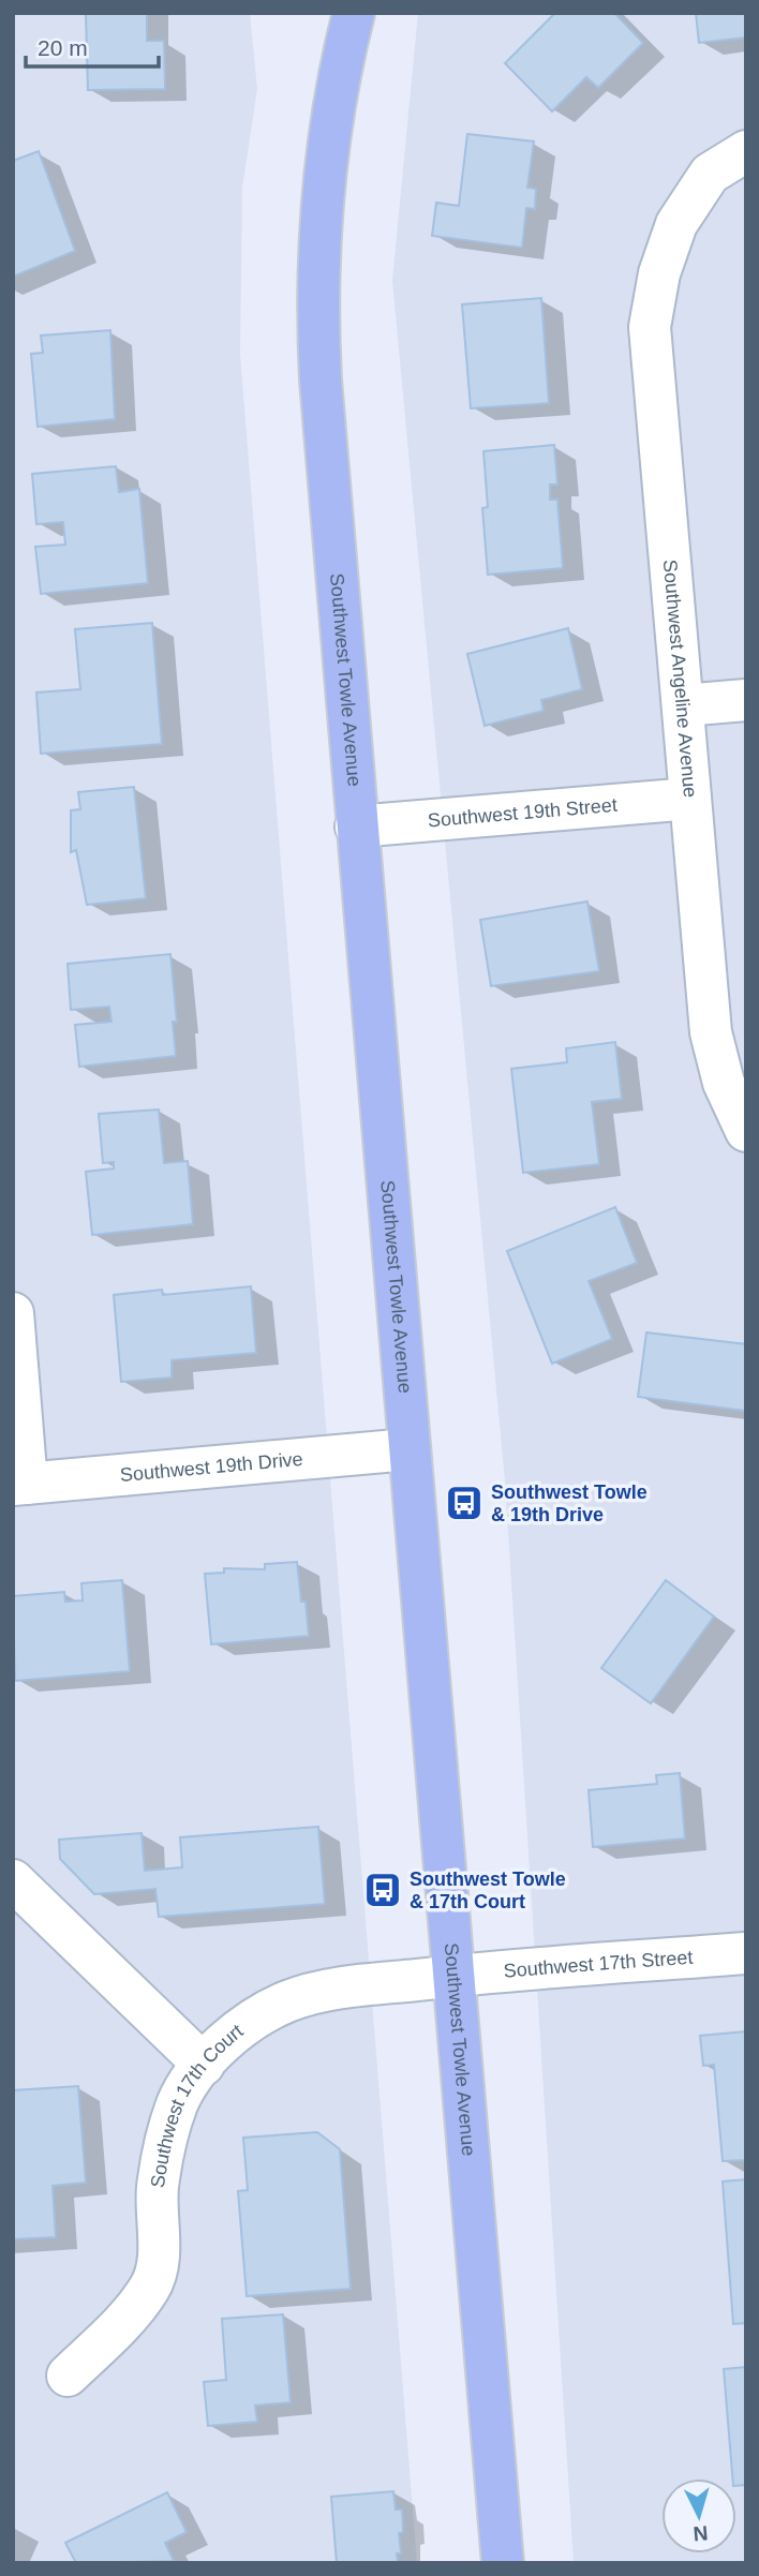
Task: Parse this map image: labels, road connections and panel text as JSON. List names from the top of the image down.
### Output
{
  "streets": {
    "main road": ["Southwest Towle Avenue"],
    "street": [
      "Southwest Angeline Avenue",
      "Southwest 19th Street",
      "Southwest 19th Drive",
      "Southwest 17th Street",
      "Southwest 17th Court"
    ]
  },
  "crossings": [
    ["Southwest Angeline Avenue", "Southwest 19th Street"],
    ["Southwest Towle Avenue", "Southwest 19th Street"],
    ["Southwest Towle Avenue", "Southwest 19th Drive"],
    ["Southwest Towle Avenue", "Southwest 17th Street"],
    ["Southwest Towle Avenue", "Southwest 17th Court"],
    ["Southwest 17th Street", "Southwest 17th Court"]
  ],
  "places": {
    "bus stop": ["Southwest Towle & 19th Drive", "Southwest Towle & 17th Court"]
  },
  "scale_bar": "20 m",
  "north": "bottom"
}
